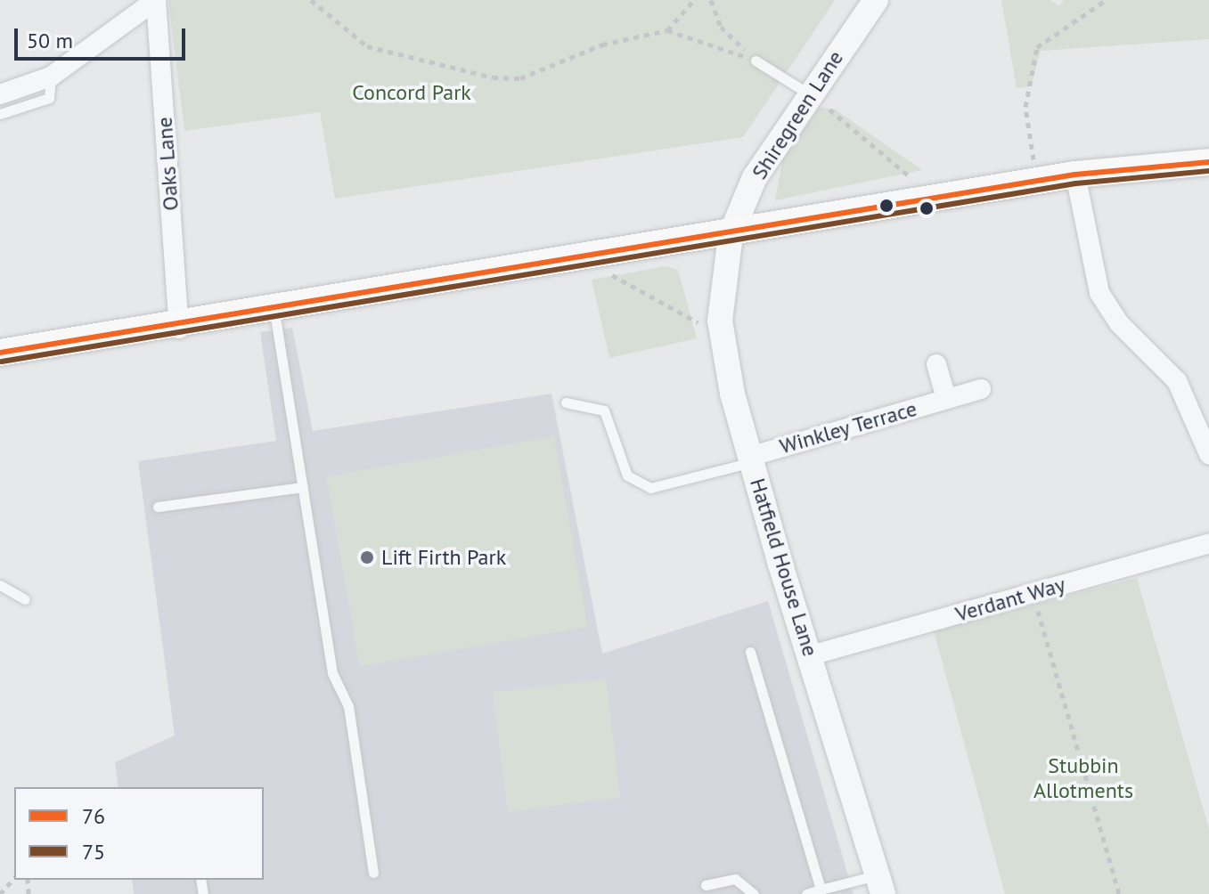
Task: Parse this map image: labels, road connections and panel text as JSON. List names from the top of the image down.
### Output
{
  "streets": {
    "street": [
      "Shiregreen Lane",
      "Oaks Lane",
      "Winkley Terrace",
      "Hatfield House Lane",
      "Verdant Way"
    ]
  },
  "crossings": [
    ["Shiregreen Lane", "Hatfield House Lane"],
    ["Winkley Terrace", "Hatfield House Lane"],
    ["Hatfield House Lane", "Verdant Way"]
  ],
  "parks": ["Concord Park", "Stubbin Allotments"],
  "places": ["Lift Firth Park"],
  "lines": ["transit line 76", "transit line 75"],
  "legend": ["76", "75"],
  "scale_bar": "50 m"
}
